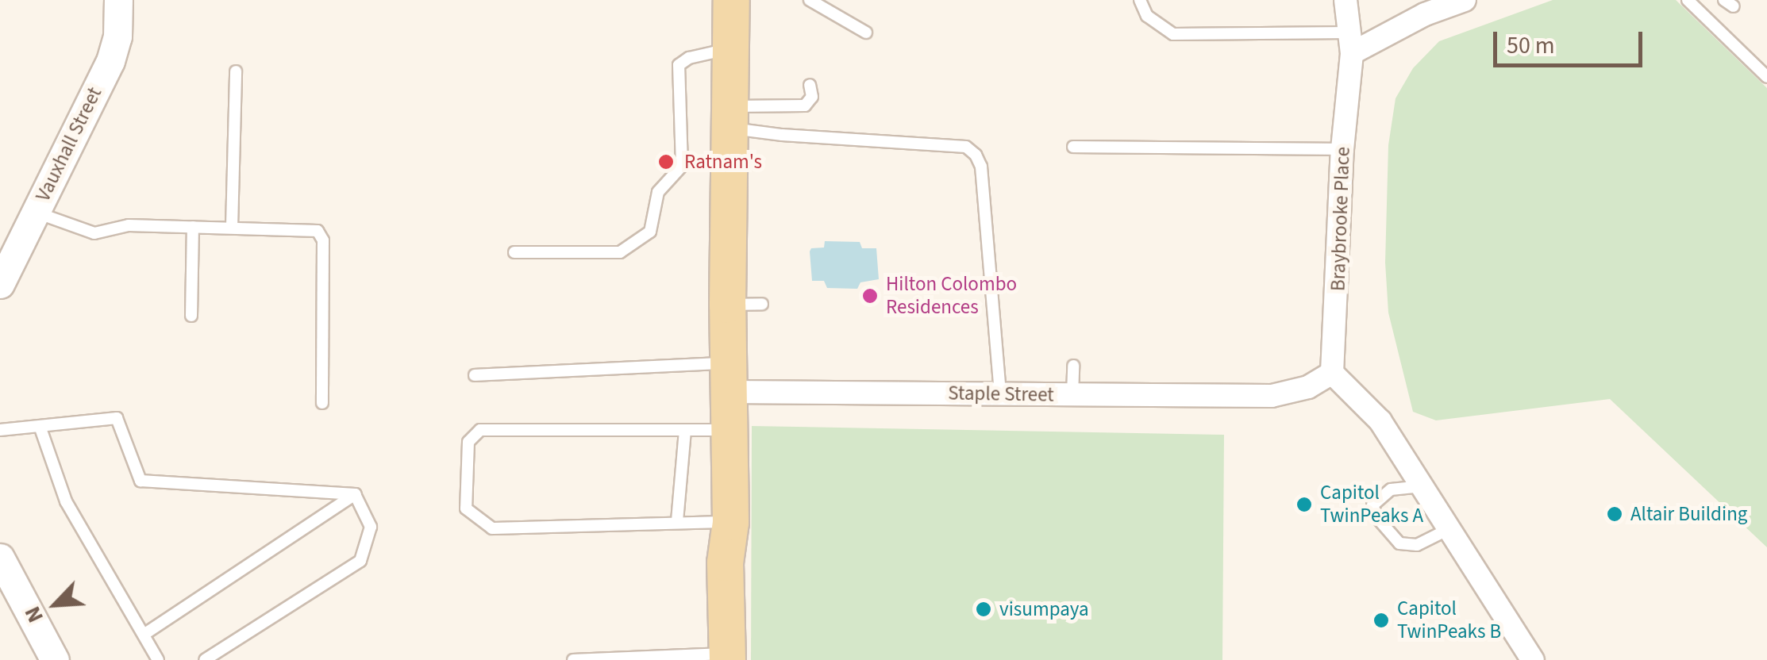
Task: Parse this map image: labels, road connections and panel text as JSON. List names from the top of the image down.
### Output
{
  "streets": {
    "street": ["Vauxhall Street", "Braybrooke Place", "Staple Street"]
  },
  "crossings": [
    ["Braybrooke Place", "Staple Street"]
  ],
  "places": [
    "Ratnam's",
    "Hilton Colombo Residences",
    "Capitol TwinPeaks A",
    "Altair Building",
    "visumpaya",
    "Capitol TwinPeaks B"
  ],
  "scale_bar": "50 m",
  "north": "bottom left"
}
